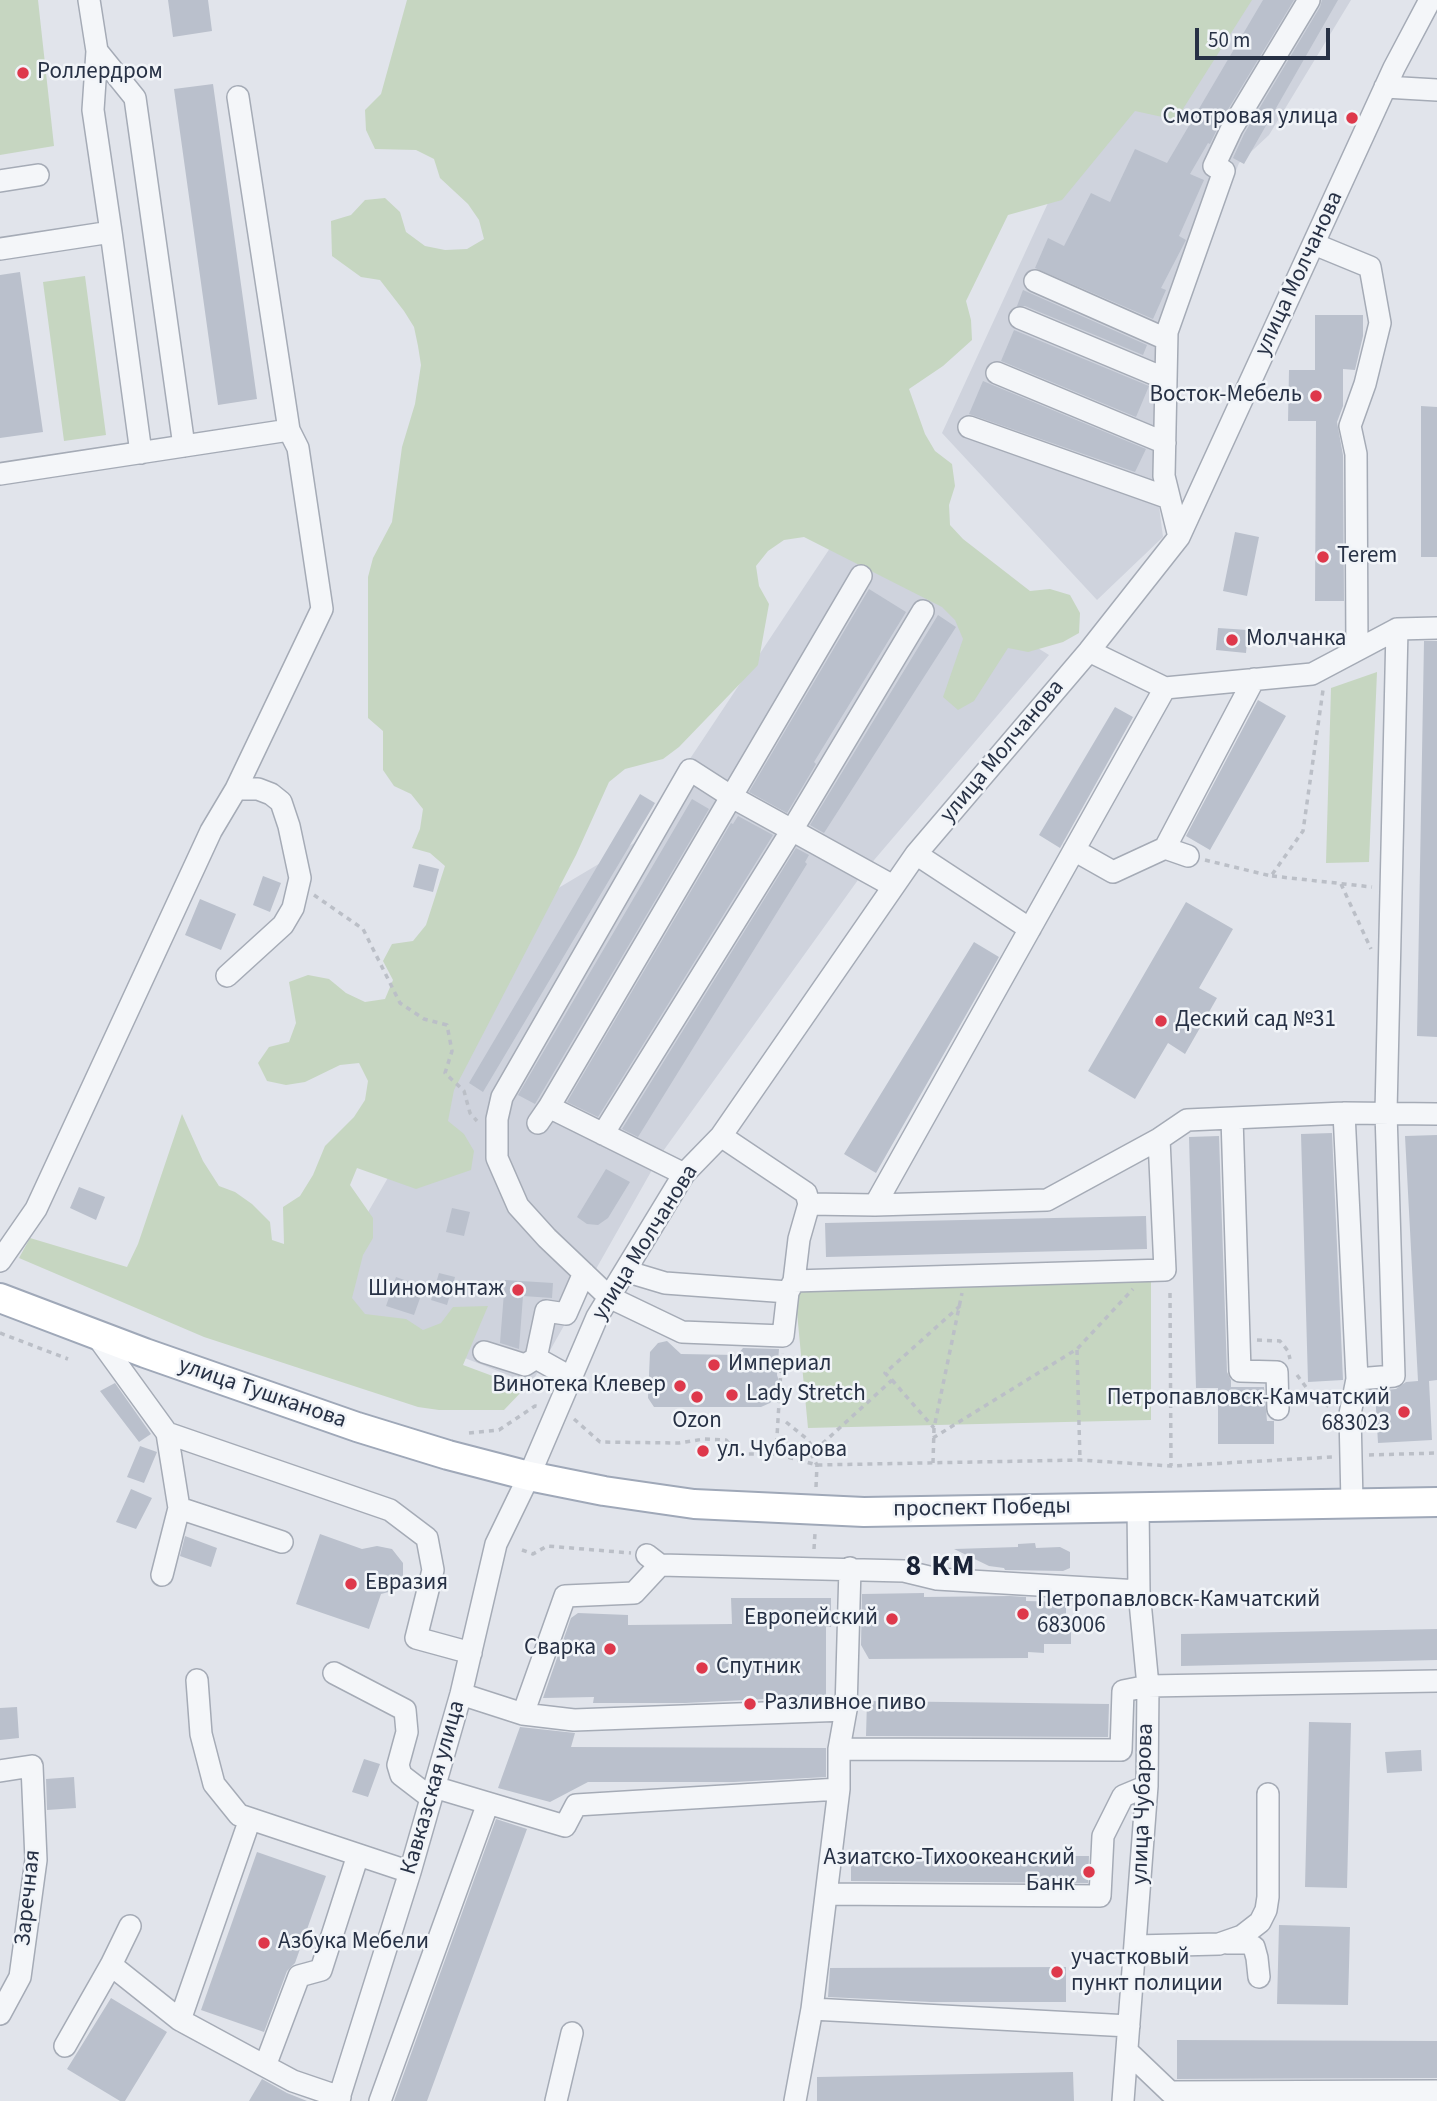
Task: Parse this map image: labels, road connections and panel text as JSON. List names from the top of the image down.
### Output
{
  "streets": {
    "main road": ["улица Тушканова", "проспект Победы"],
    "street": [
      "улица Молчанова",
      "Кавказская улица",
      "улица Чубарова",
      "Заречная"
    ]
  },
  "crossings": [
    ["улица Молчанова", "улица Тушканова"],
    ["улица Молчанова", "проспект Победы"],
    ["улица Молчанова", "Кавказская улица"],
    ["улица Тушканова", "проспект Победы"],
    ["улица Тушканова", "Кавказская улица"],
    ["проспект Победы", "Кавказская улица"],
    ["проспект Победы", "улица Чубарова"]
  ],
  "districts": ["8 КМ"],
  "places": [
    "Роллердром",
    "Смотровая улица",
    "Восток-Мебель",
    "Terem",
    "Молчанка",
    "Деский сад №31",
    "Шиномонтаж",
    "Империал",
    "Винотека Клевер",
    "Lady Stretch",
    "Ozon",
    "Петропавловск-Камчатский 683023",
    "ул. Чубарова",
    "Евразия",
    "Петропавловск-Камчатский 683006",
    "Европейский",
    "Сварка",
    "Спутник",
    "Разливное пиво",
    "Азиатско-Тихоокеанский Банк",
    "Азбука Мебели",
    "участковый пункт полиции"
  ],
  "scale_bar": "50 m"
}
